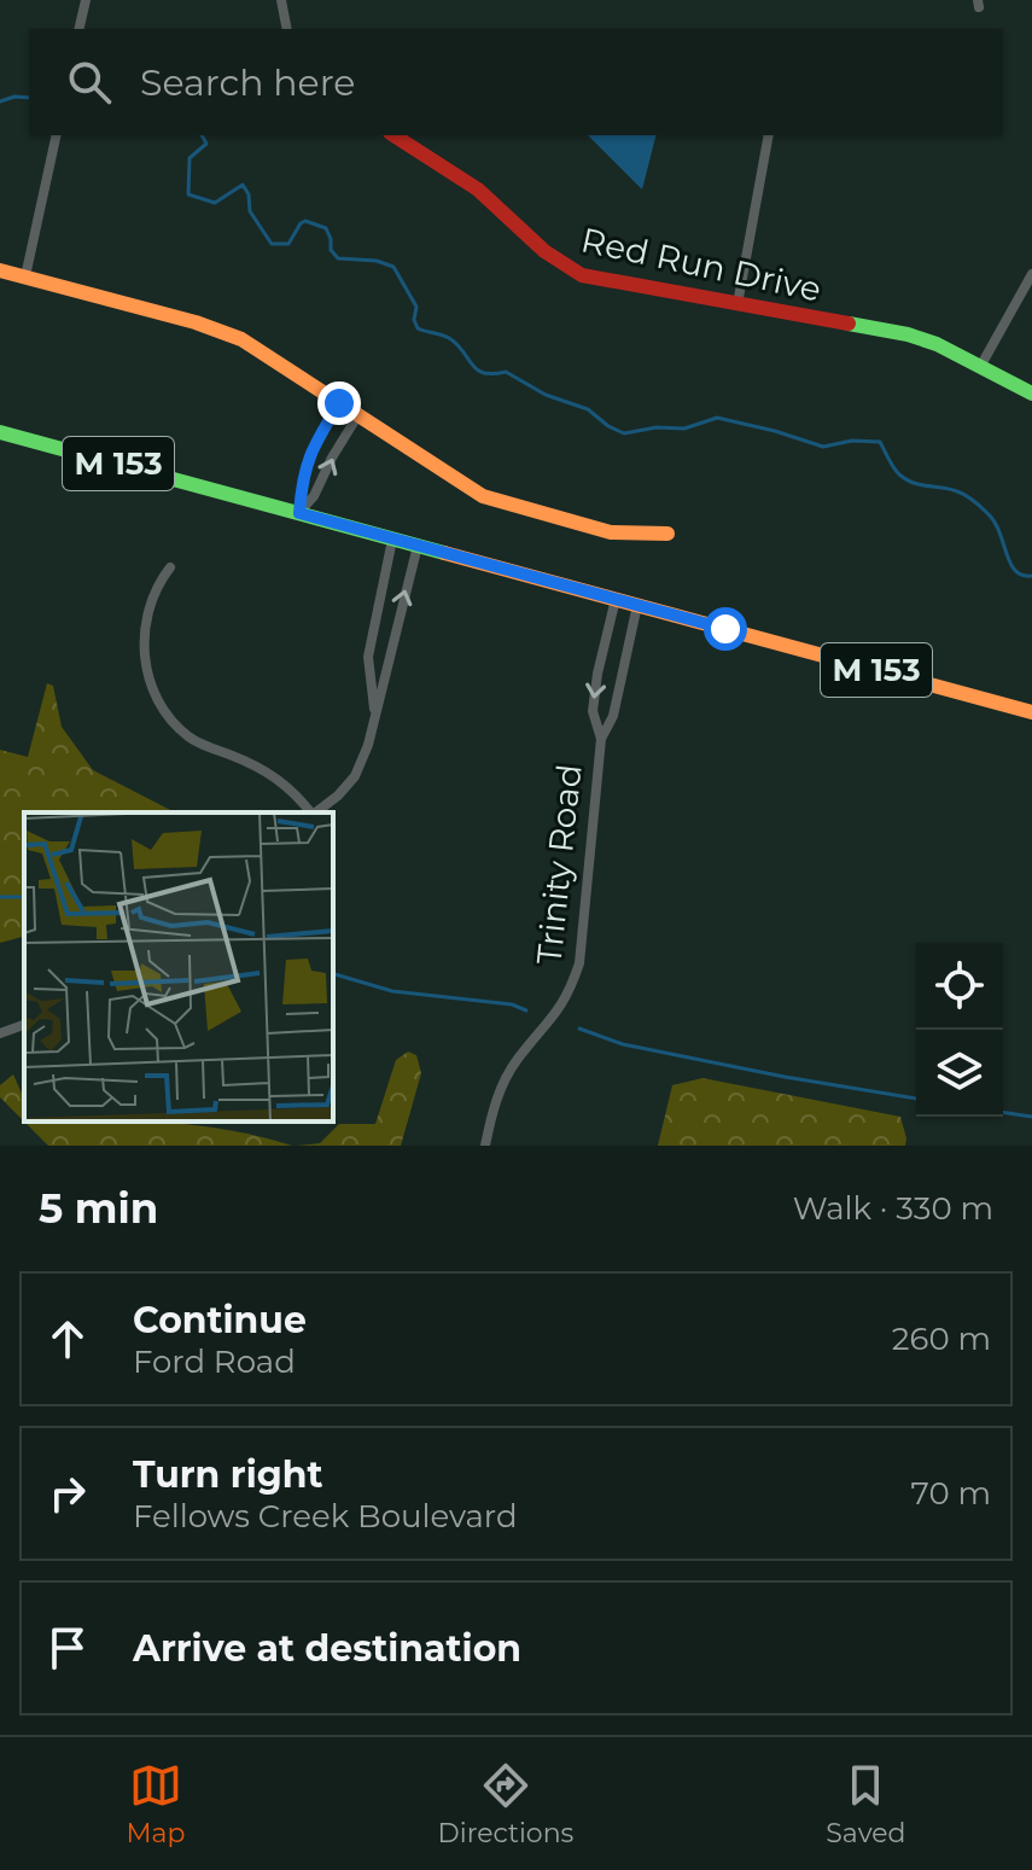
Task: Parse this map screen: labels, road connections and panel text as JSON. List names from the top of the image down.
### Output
{
  "streets": {
    "street": ["Red Run Drive", "M 153", "Trinity Road"]
  },
  "crossings": [
    ["M 153", "Trinity Road"]
  ],
  "page": {
    "search": "Search here",
    "heading": ["5 min", "Walk · 330 m"],
    "list": [
      ["Continue", "Ford Road", "260 m"],
      ["Turn right", "Fellows Creek Boulevard", "70 m"],
      "Arrive at destination"
    ],
    "nav": ["Map", "Directions", "Saved"]
  }
}
